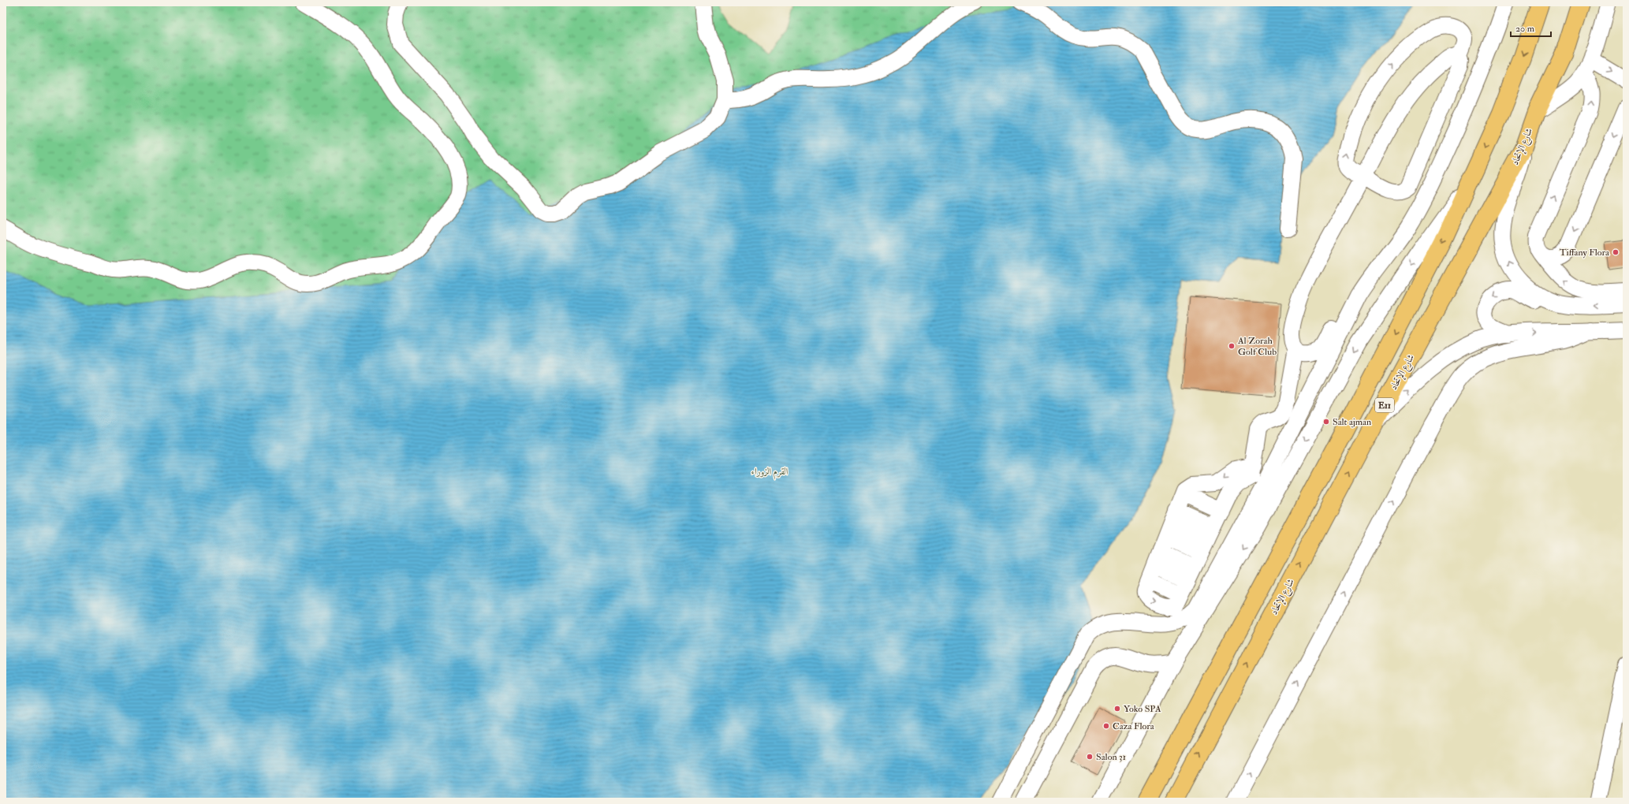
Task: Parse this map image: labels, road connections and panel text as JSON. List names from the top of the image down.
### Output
{
  "streets": {
    "highway": ["شارع الإتحاد", "E11"]
  },
  "parks": ["القرم الزوراء"],
  "places": [
    "Tiffany Flora",
    "Al Zorah Golf Club",
    "Salt ajman",
    "Yoko SPA",
    "Caza Flora",
    "Salon 31"
  ],
  "scale_bar": "20 m"
}
